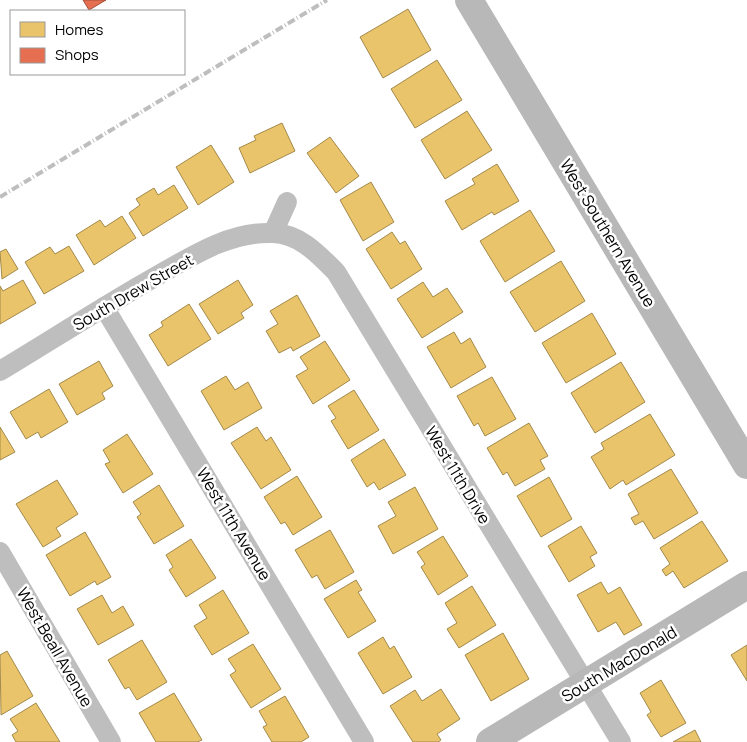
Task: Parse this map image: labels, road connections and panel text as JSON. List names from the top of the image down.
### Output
{
  "streets": {
    "main road": ["West Southern Avenue", "South MacDonald"],
    "street": [
      "South Drew Street",
      "West 11th Drive",
      "West 11th Avenue",
      "West Beall Avenue"
    ]
  },
  "crossings": [
    ["South Drew Street", "West 11th Drive"],
    ["South Drew Street", "West 11th Avenue"],
    ["West 11th Drive", "South MacDonald"]
  ],
  "legend": ["Homes", "Shops"]
}
